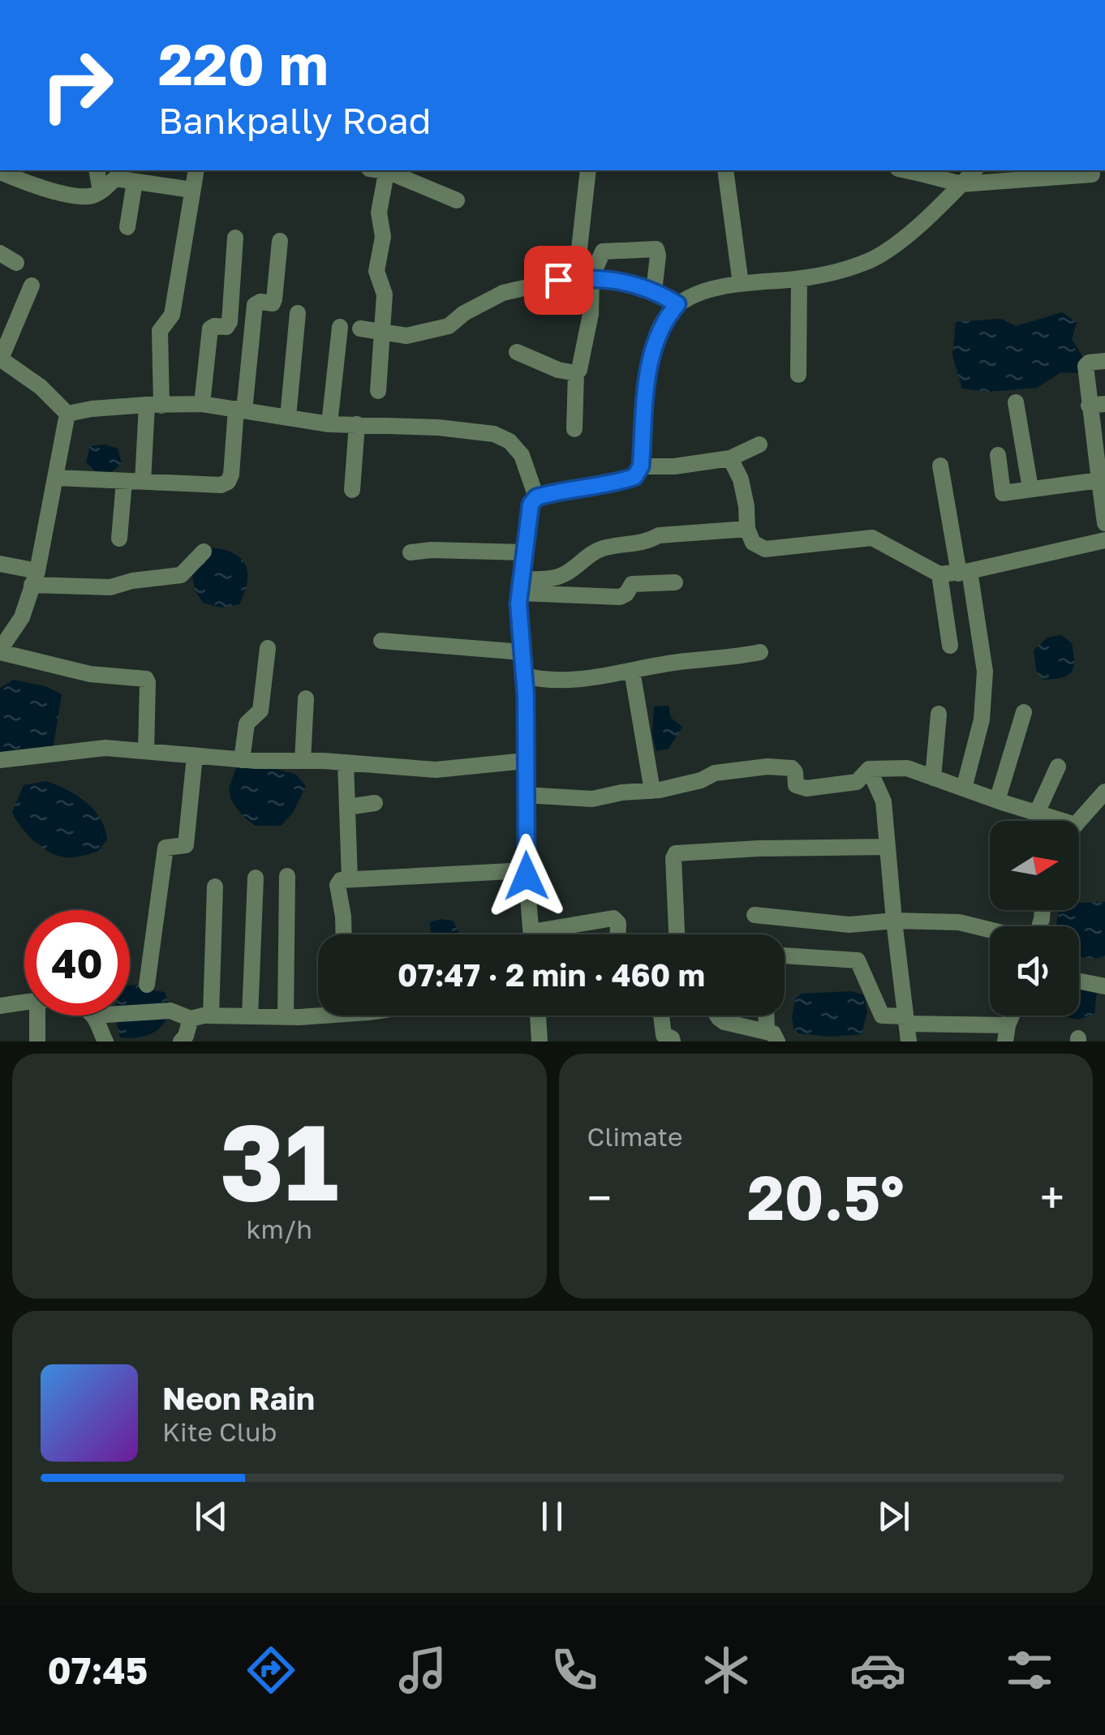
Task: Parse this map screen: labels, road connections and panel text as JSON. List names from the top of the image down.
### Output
{
  "north": "right",
  "page": {
    "turn": ["220 m", "Bankpally Road"],
    "limit": "40",
    "trip": "07:47 · 2 min · 460 m",
    "tile": [
      ["31", "km/h"],
      "Climate"
    ],
    "heat": ["−", "20.5°", "+"],
    "song": ["Neon Rain", "Kite Club"],
    "tabs": "07:45"
  }
}
